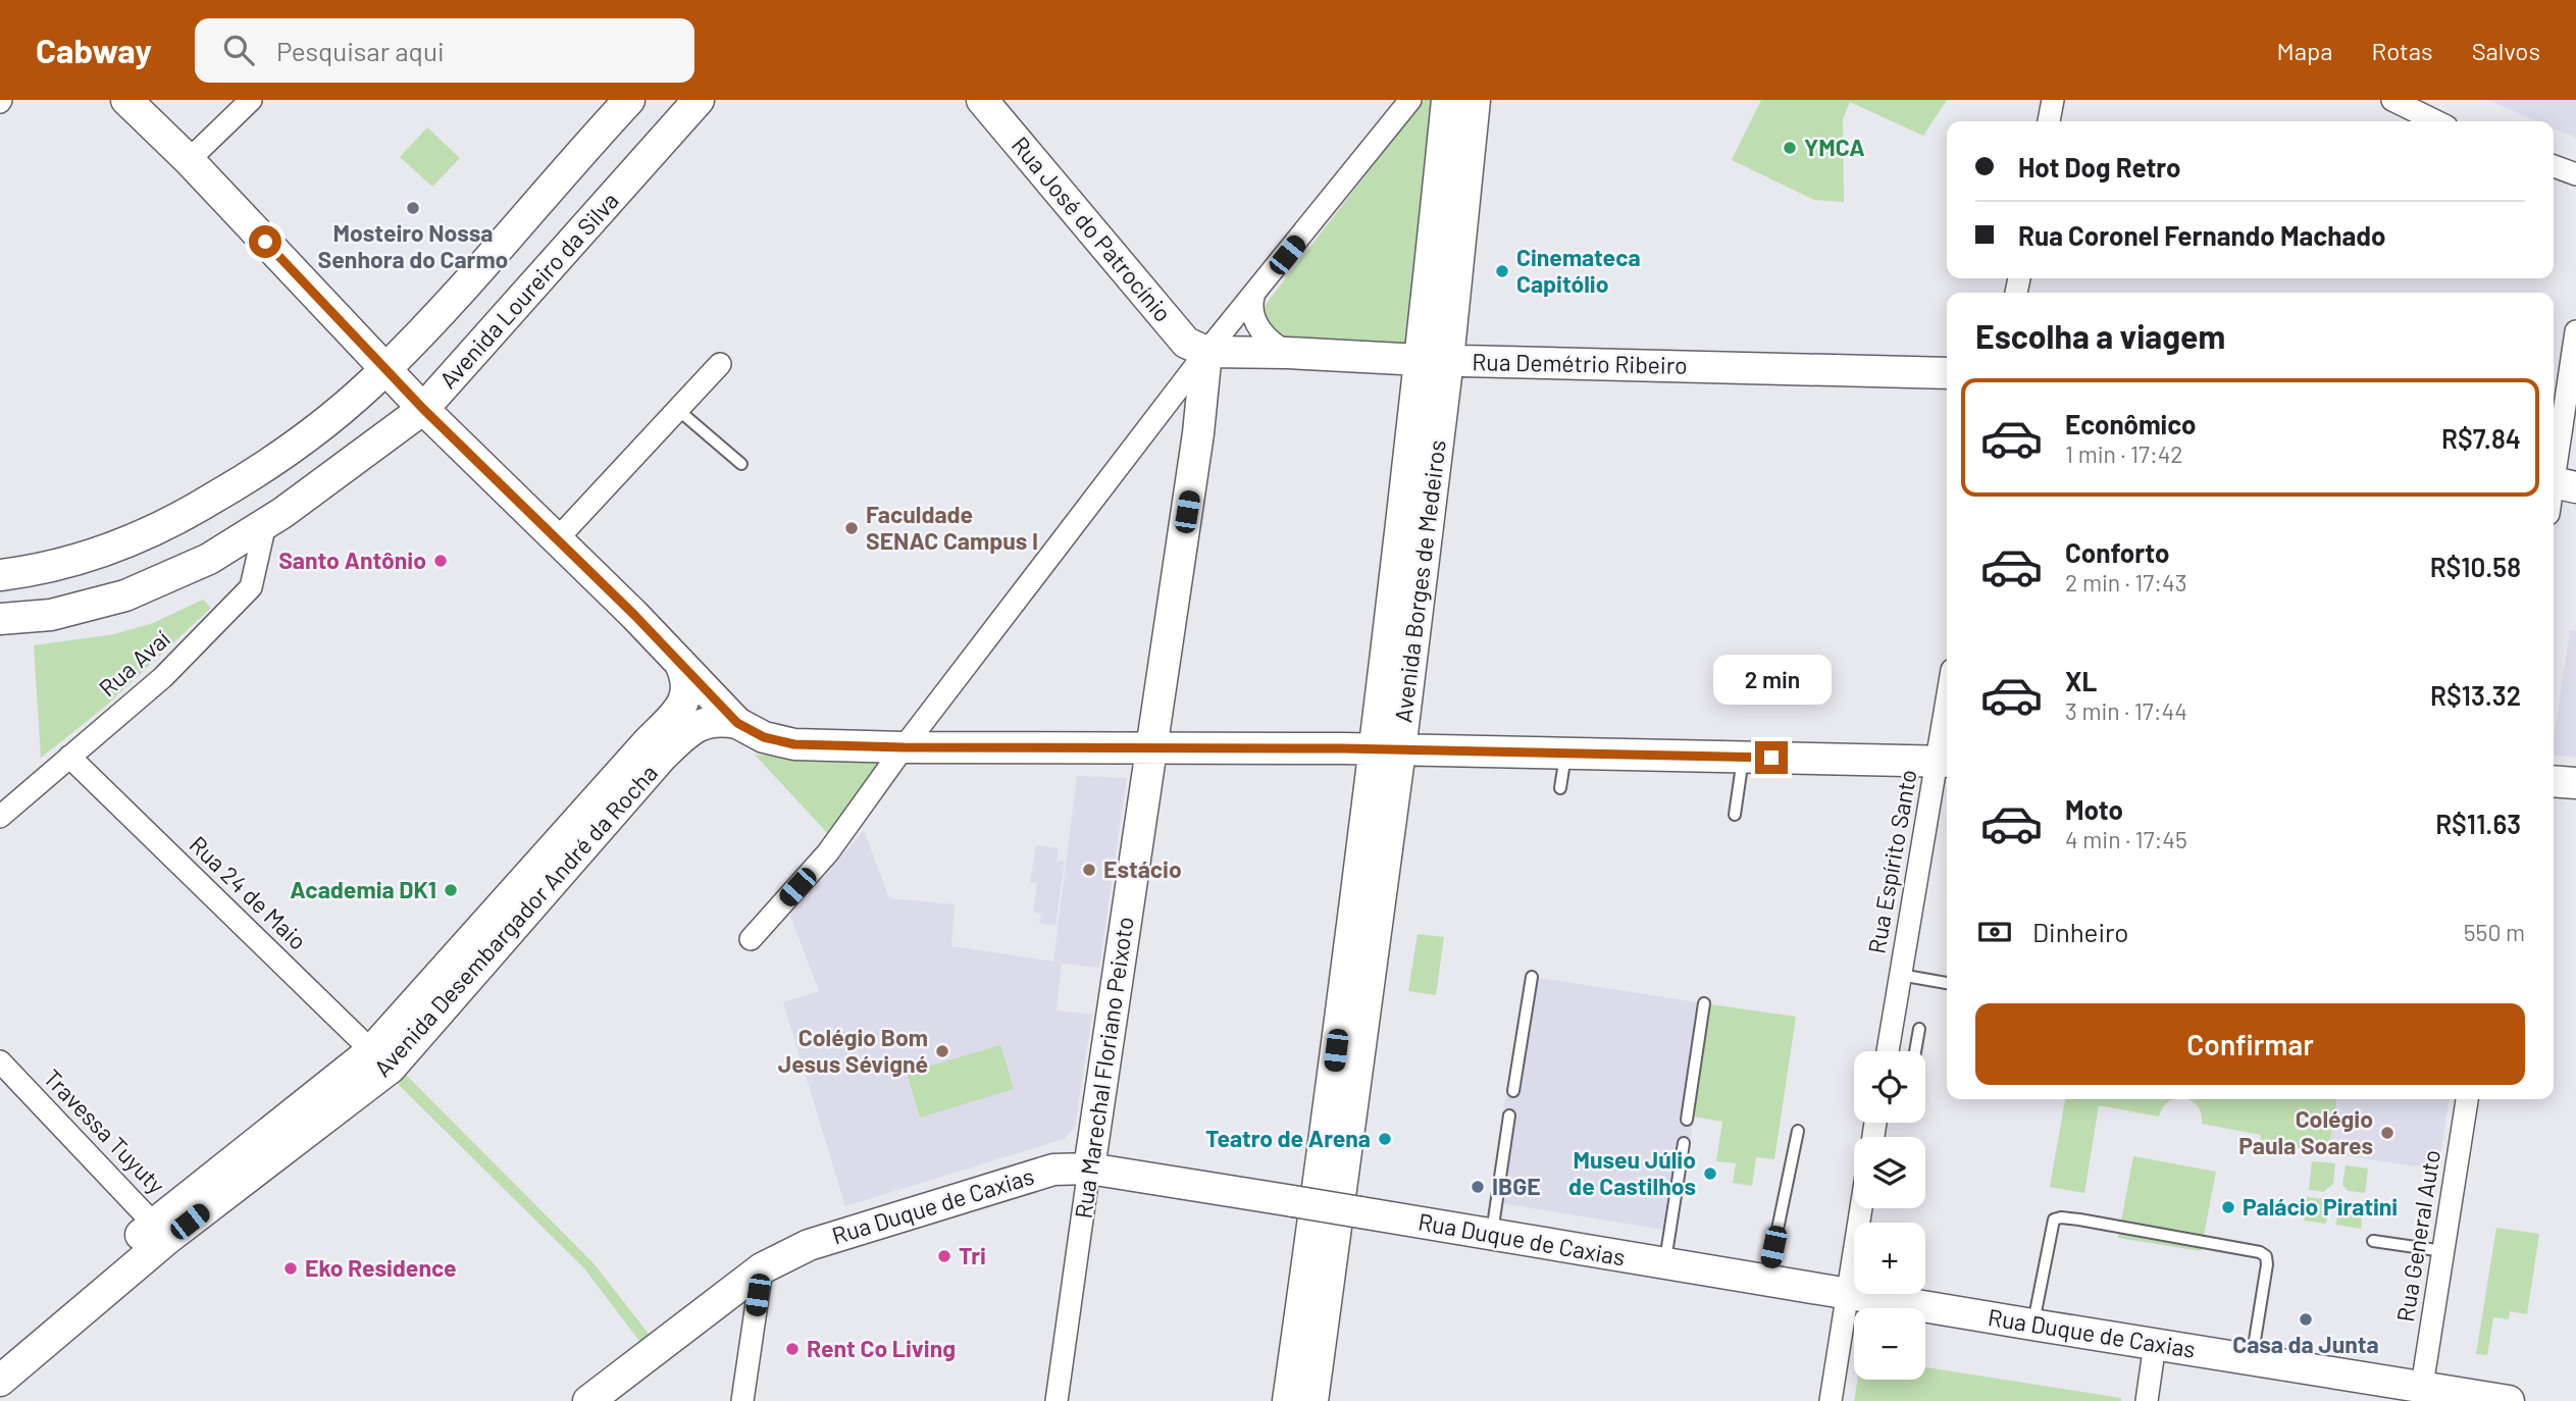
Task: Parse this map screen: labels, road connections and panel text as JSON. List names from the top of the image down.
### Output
{
  "streets": {
    "street": [
      "Rua José do Patrocínio",
      "Avenida Loureiro da Silva",
      "Rua Demétrio Ribeiro",
      "Avenida Borges de Medeiros",
      "Rua Avaí",
      "Rua Espírito Santo",
      "Rua 24 de Maio",
      "Avenida Desembargador André da Rocha",
      "Rua Marechal Floriano Peixoto",
      "Travessa Tuyuty",
      "Rua Duque de Caxias",
      "Rua General Auto"
    ]
  },
  "crossings": [
    ["Rua José do Patrocínio", "Rua Demétrio Ribeiro"],
    ["Rua José do Patrocínio", "Rua Marechal Floriano Peixoto"],
    ["Avenida Loureiro da Silva", "Rua Avaí"],
    ["Rua Demétrio Ribeiro", "Avenida Borges de Medeiros"],
    ["Rua Demétrio Ribeiro", "Rua Marechal Floriano Peixoto"],
    ["Rua Avaí", "Rua 24 de Maio"],
    ["Rua 24 de Maio", "Avenida Desembargador André da Rocha"],
    ["Avenida Desembargador André da Rocha", "Travessa Tuyuty"],
    ["Rua Marechal Floriano Peixoto", "Rua Duque de Caxias"],
    ["Rua Duque de Caxias", "Rua General Auto"]
  ],
  "places": [
    "YMCA",
    "Mosteiro Nossa Senhora do Carmo",
    "Cinemateca Capitólio",
    "Faculdade SENAC Campus I",
    "Santo Antônio",
    "Estácio",
    "Academia DK1",
    "Colégio Bom Jesus Sévigné",
    "Colégio Paula Soares",
    "Teatro de Arena",
    "Museu Júlio de Castilhos",
    "IBGE",
    "Palácio Piratini",
    "Tri",
    "Eko Residence",
    "Casa da Junta",
    "Rent Co Living"
  ],
  "page": {
    "header": "Cabway",
    "search": "Pesquisar aqui",
    "nav": ["Mapa", "Rotas", "Salvos"],
    "banner": ["Hot Dog Retro", "Rua Coronel Fernando Machado"],
    "heading": "Escolha a viagem",
    "list": [
      {
        "name": "Econômico",
        "note": "1 min · 17:42",
        "value": "R$7.84"
      },
      {
        "name": "Conforto",
        "note": "2 min · 17:43",
        "value": "R$10.58"
      },
      {
        "name": "XL",
        "note": "3 min · 17:44",
        "value": "R$13.32"
      },
      {
        "name": "Moto",
        "note": "4 min · 17:45",
        "value": "R$11.63"
      }
    ],
    "bubble": "2 min",
    "pay": ["Dinheiro", "550 m"],
    "buttons": "Confirmar",
    "map_buttons": ["+", "−"]
  }
}
